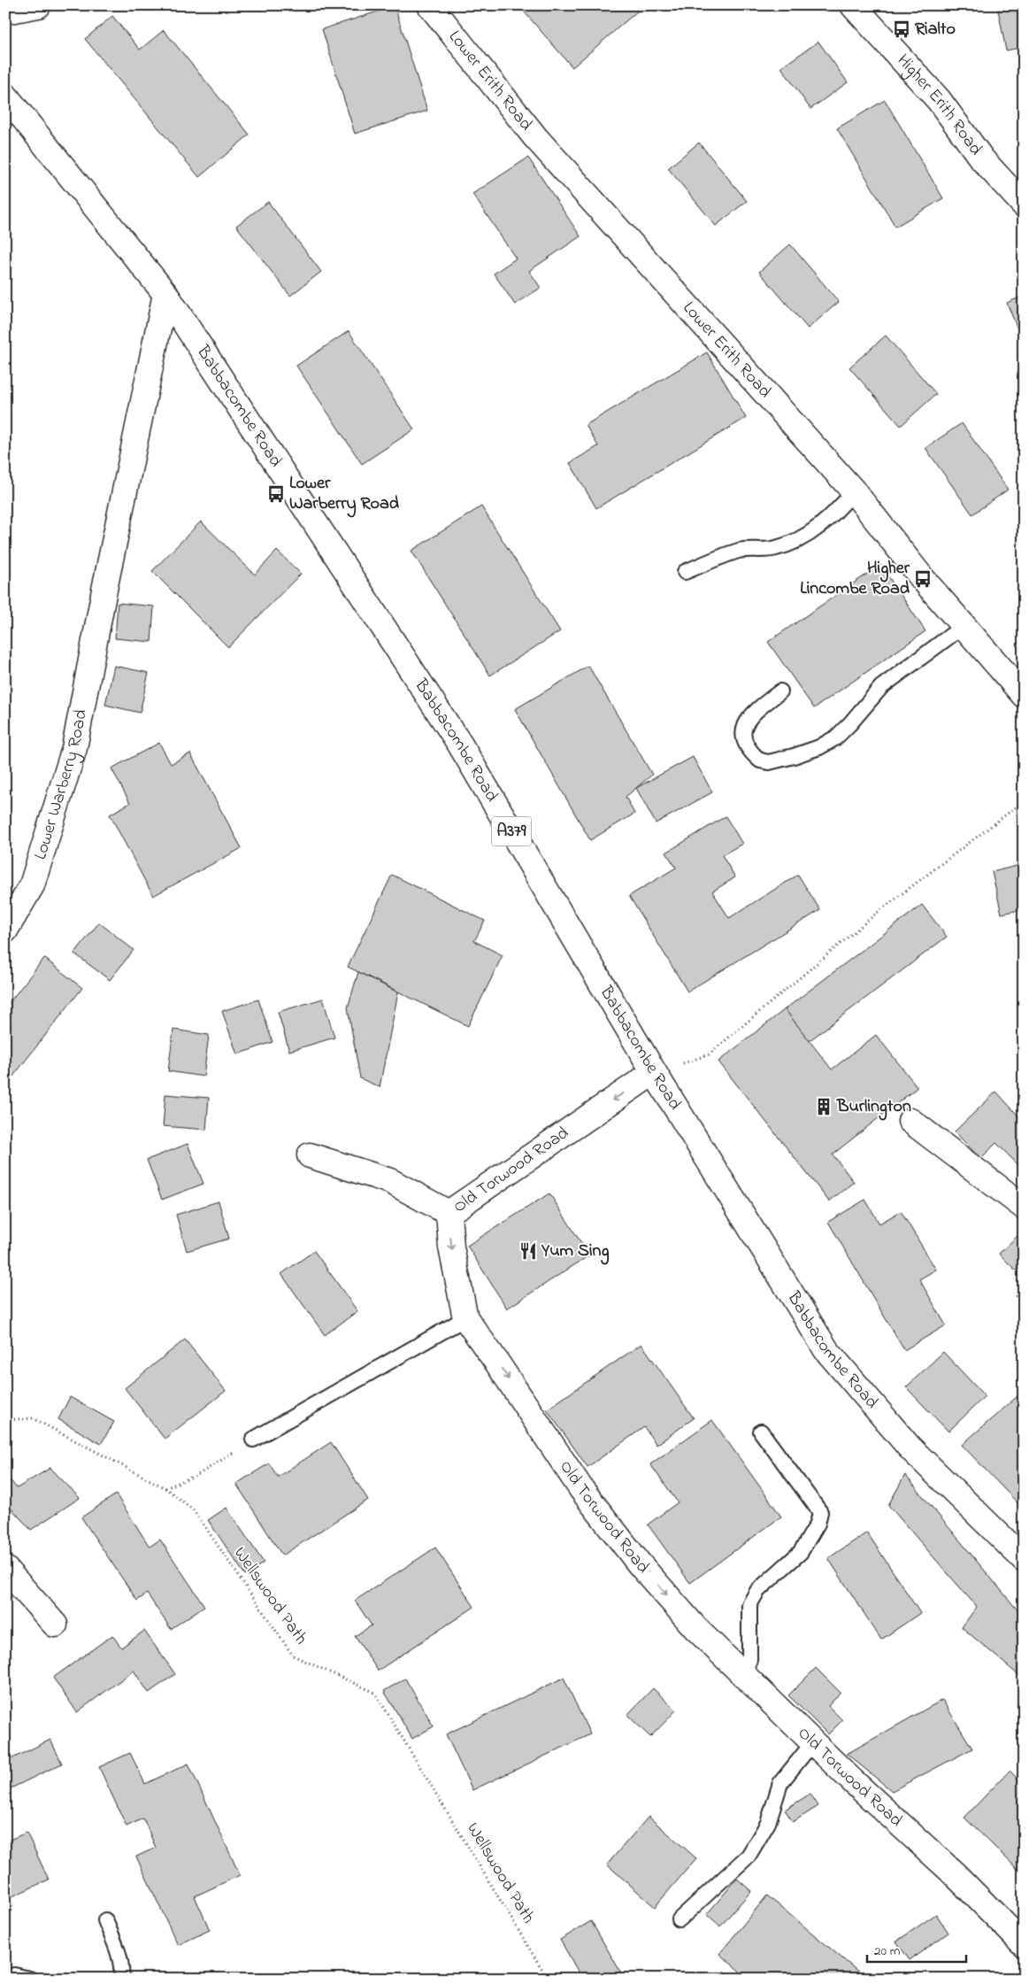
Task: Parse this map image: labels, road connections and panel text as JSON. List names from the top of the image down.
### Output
{
  "streets": {
    "street": [
      "Lower Erith Road",
      "Higher Erith Road",
      "Babbacombe Road",
      "Lower Warberry Road",
      "A379",
      "Old Torwood Road"
    ],
    "path": ["Wellswood Path"]
  },
  "crossings": [
    ["Babbacombe Road", "Lower Warberry Road"],
    ["Babbacombe Road", "Old Torwood Road"]
  ],
  "places": {
    "bus stop": ["Rialto", "Lower Warberry Road", "Higher Lincombe Road"],
    "building": ["Burlington"],
    "restaurant": ["Yum Sing"]
  },
  "scale_bar": "20 m"
}
